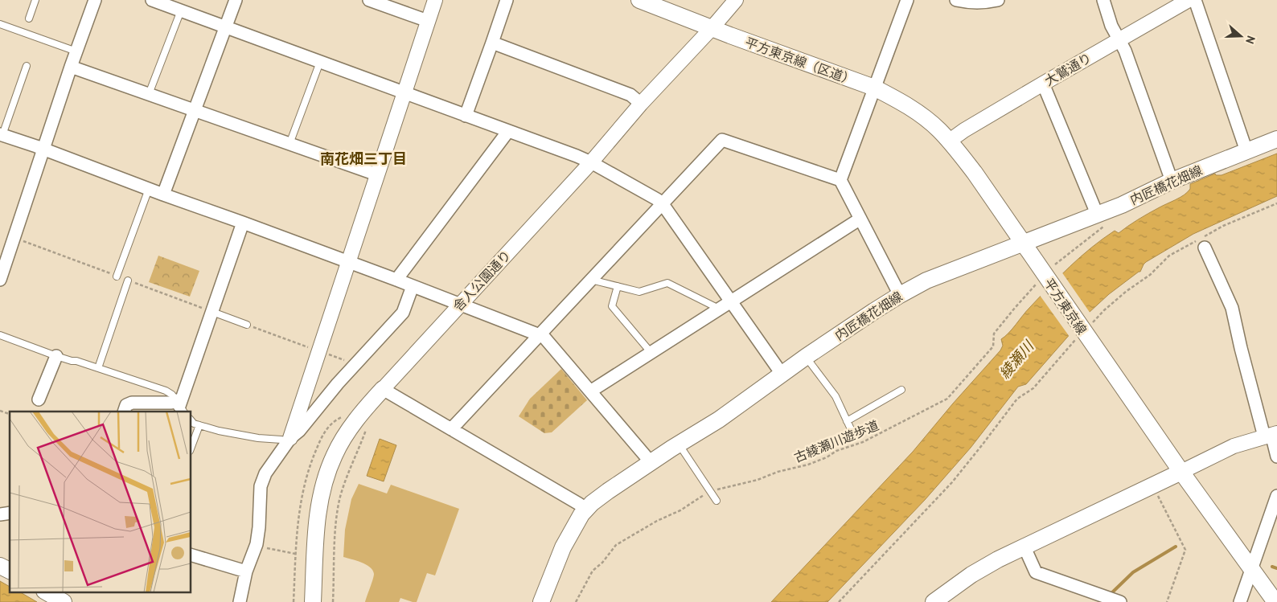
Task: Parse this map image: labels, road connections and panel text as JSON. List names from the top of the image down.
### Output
{
  "streets": {
    "main road": [
      "平方東京線（区道）",
      "内匠橋花畑線",
      "舎人公園通り",
      "平方東京線"
    ],
    "street": ["大鷲通り"],
    "path": ["古綾瀬川遊歩道"]
  },
  "crossings": [
    ["平方東京線（区道）", "大鷲通り"],
    ["平方東京線（区道）", "舎人公園通り"],
    ["平方東京線（区道）", "平方東京線"],
    ["大鷲通り", "平方東京線"],
    ["内匠橋花畑線", "平方東京線"],
    ["平方東京線", "古綾瀬川遊歩道"]
  ],
  "districts": ["南花畑三丁目"],
  "water": ["綾瀬川"],
  "north": "right"
}
